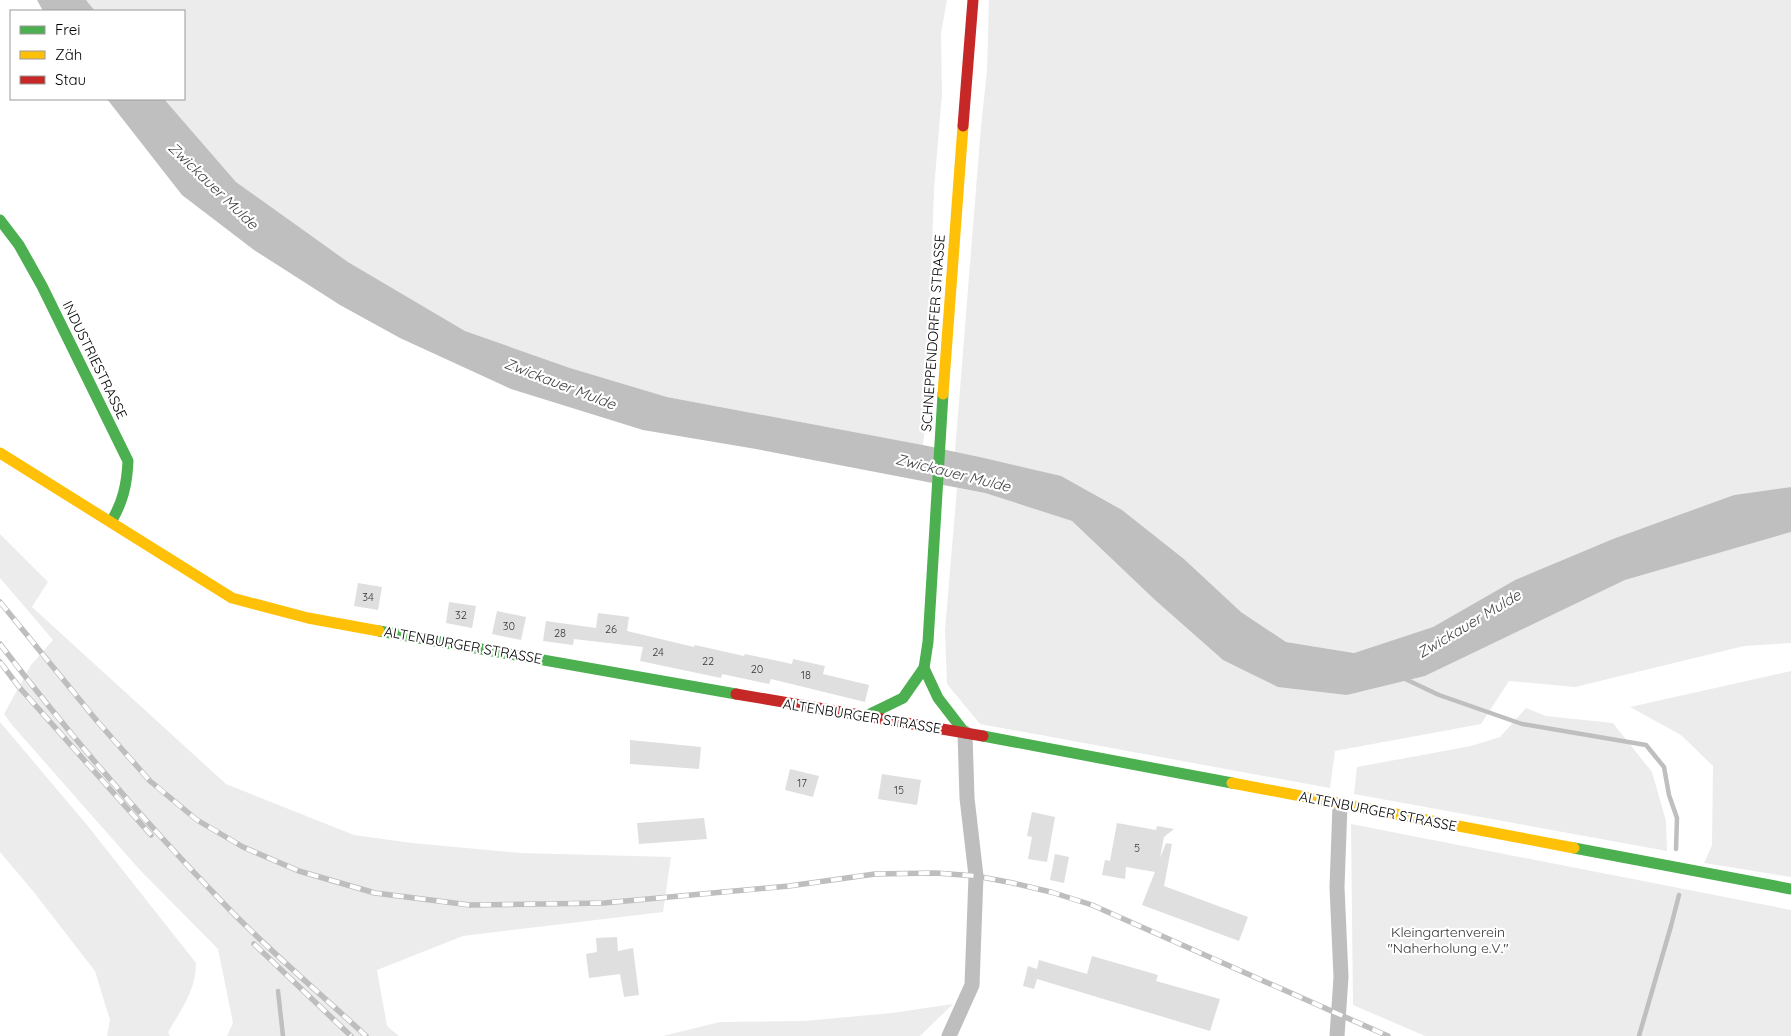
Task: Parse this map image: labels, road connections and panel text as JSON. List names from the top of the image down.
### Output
{
  "streets": {
    "street": ["SCHNEPPENDORFER STRASSE", "INDUSTRIESTRASSE", "ALTENBURGER STRASSE"]
  },
  "crossings": [
    ["SCHNEPPENDORFER STRASSE", "ALTENBURGER STRASSE"],
    ["INDUSTRIESTRASSE", "ALTENBURGER STRASSE"]
  ],
  "water": ["Zwickauer Mulde"],
  "parks": ["Kleingartenverein \"Naherholung e.V.\""],
  "house_numbers": [
    "34",
    "32",
    "30",
    "26",
    "28",
    "24",
    "22",
    "20",
    "18",
    "17",
    "15",
    "5"
  ],
  "legend": ["Frei", "Zäh", "Stau"]
}
